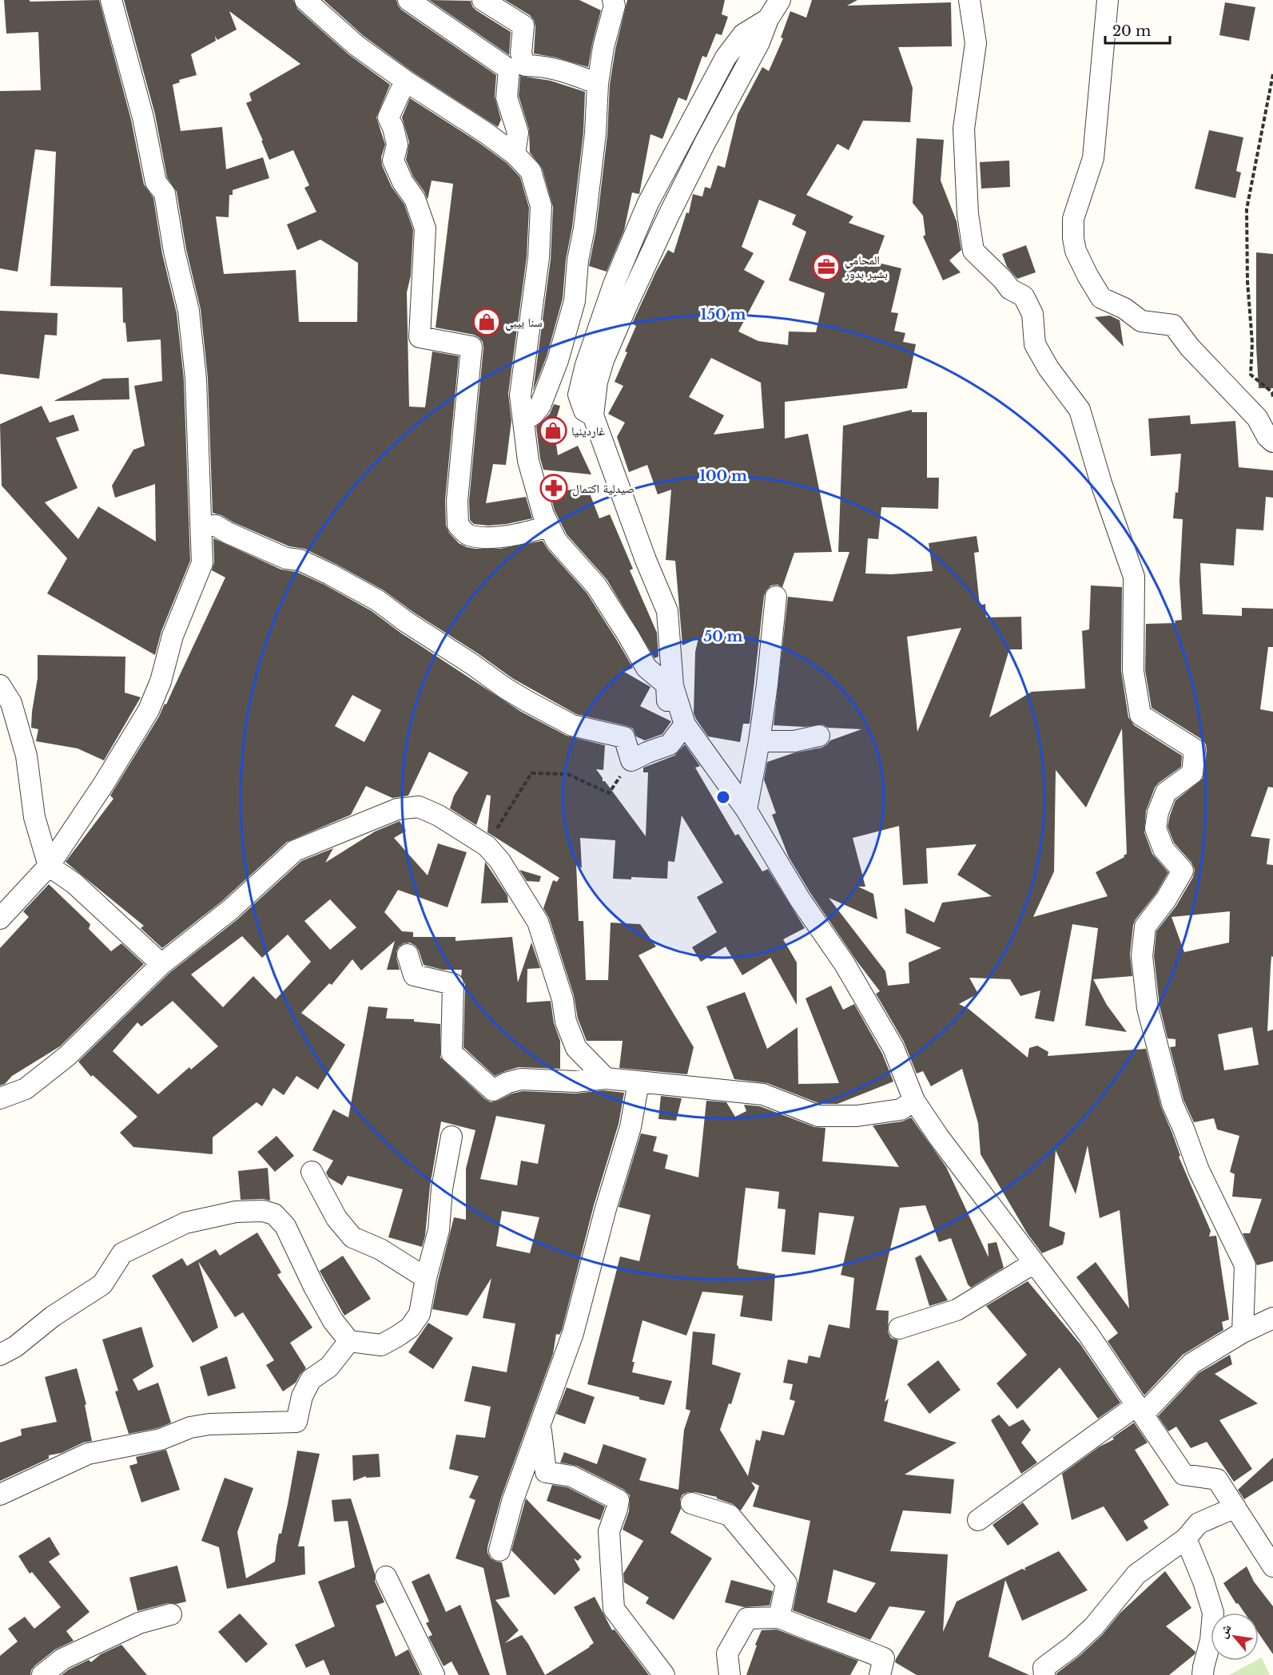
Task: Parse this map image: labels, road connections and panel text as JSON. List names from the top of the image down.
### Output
{
  "places": {
    "office": ["المحامي بشير بدور"],
    "shop": ["سنا بيبي", "غاردينيا"],
    "pharmacy": ["صيدلية اكتمال"]
  },
  "scale_bar": "20 m",
  "north": "top left",
  "rings": ["150 m", "100 m", "50 m"]
}
